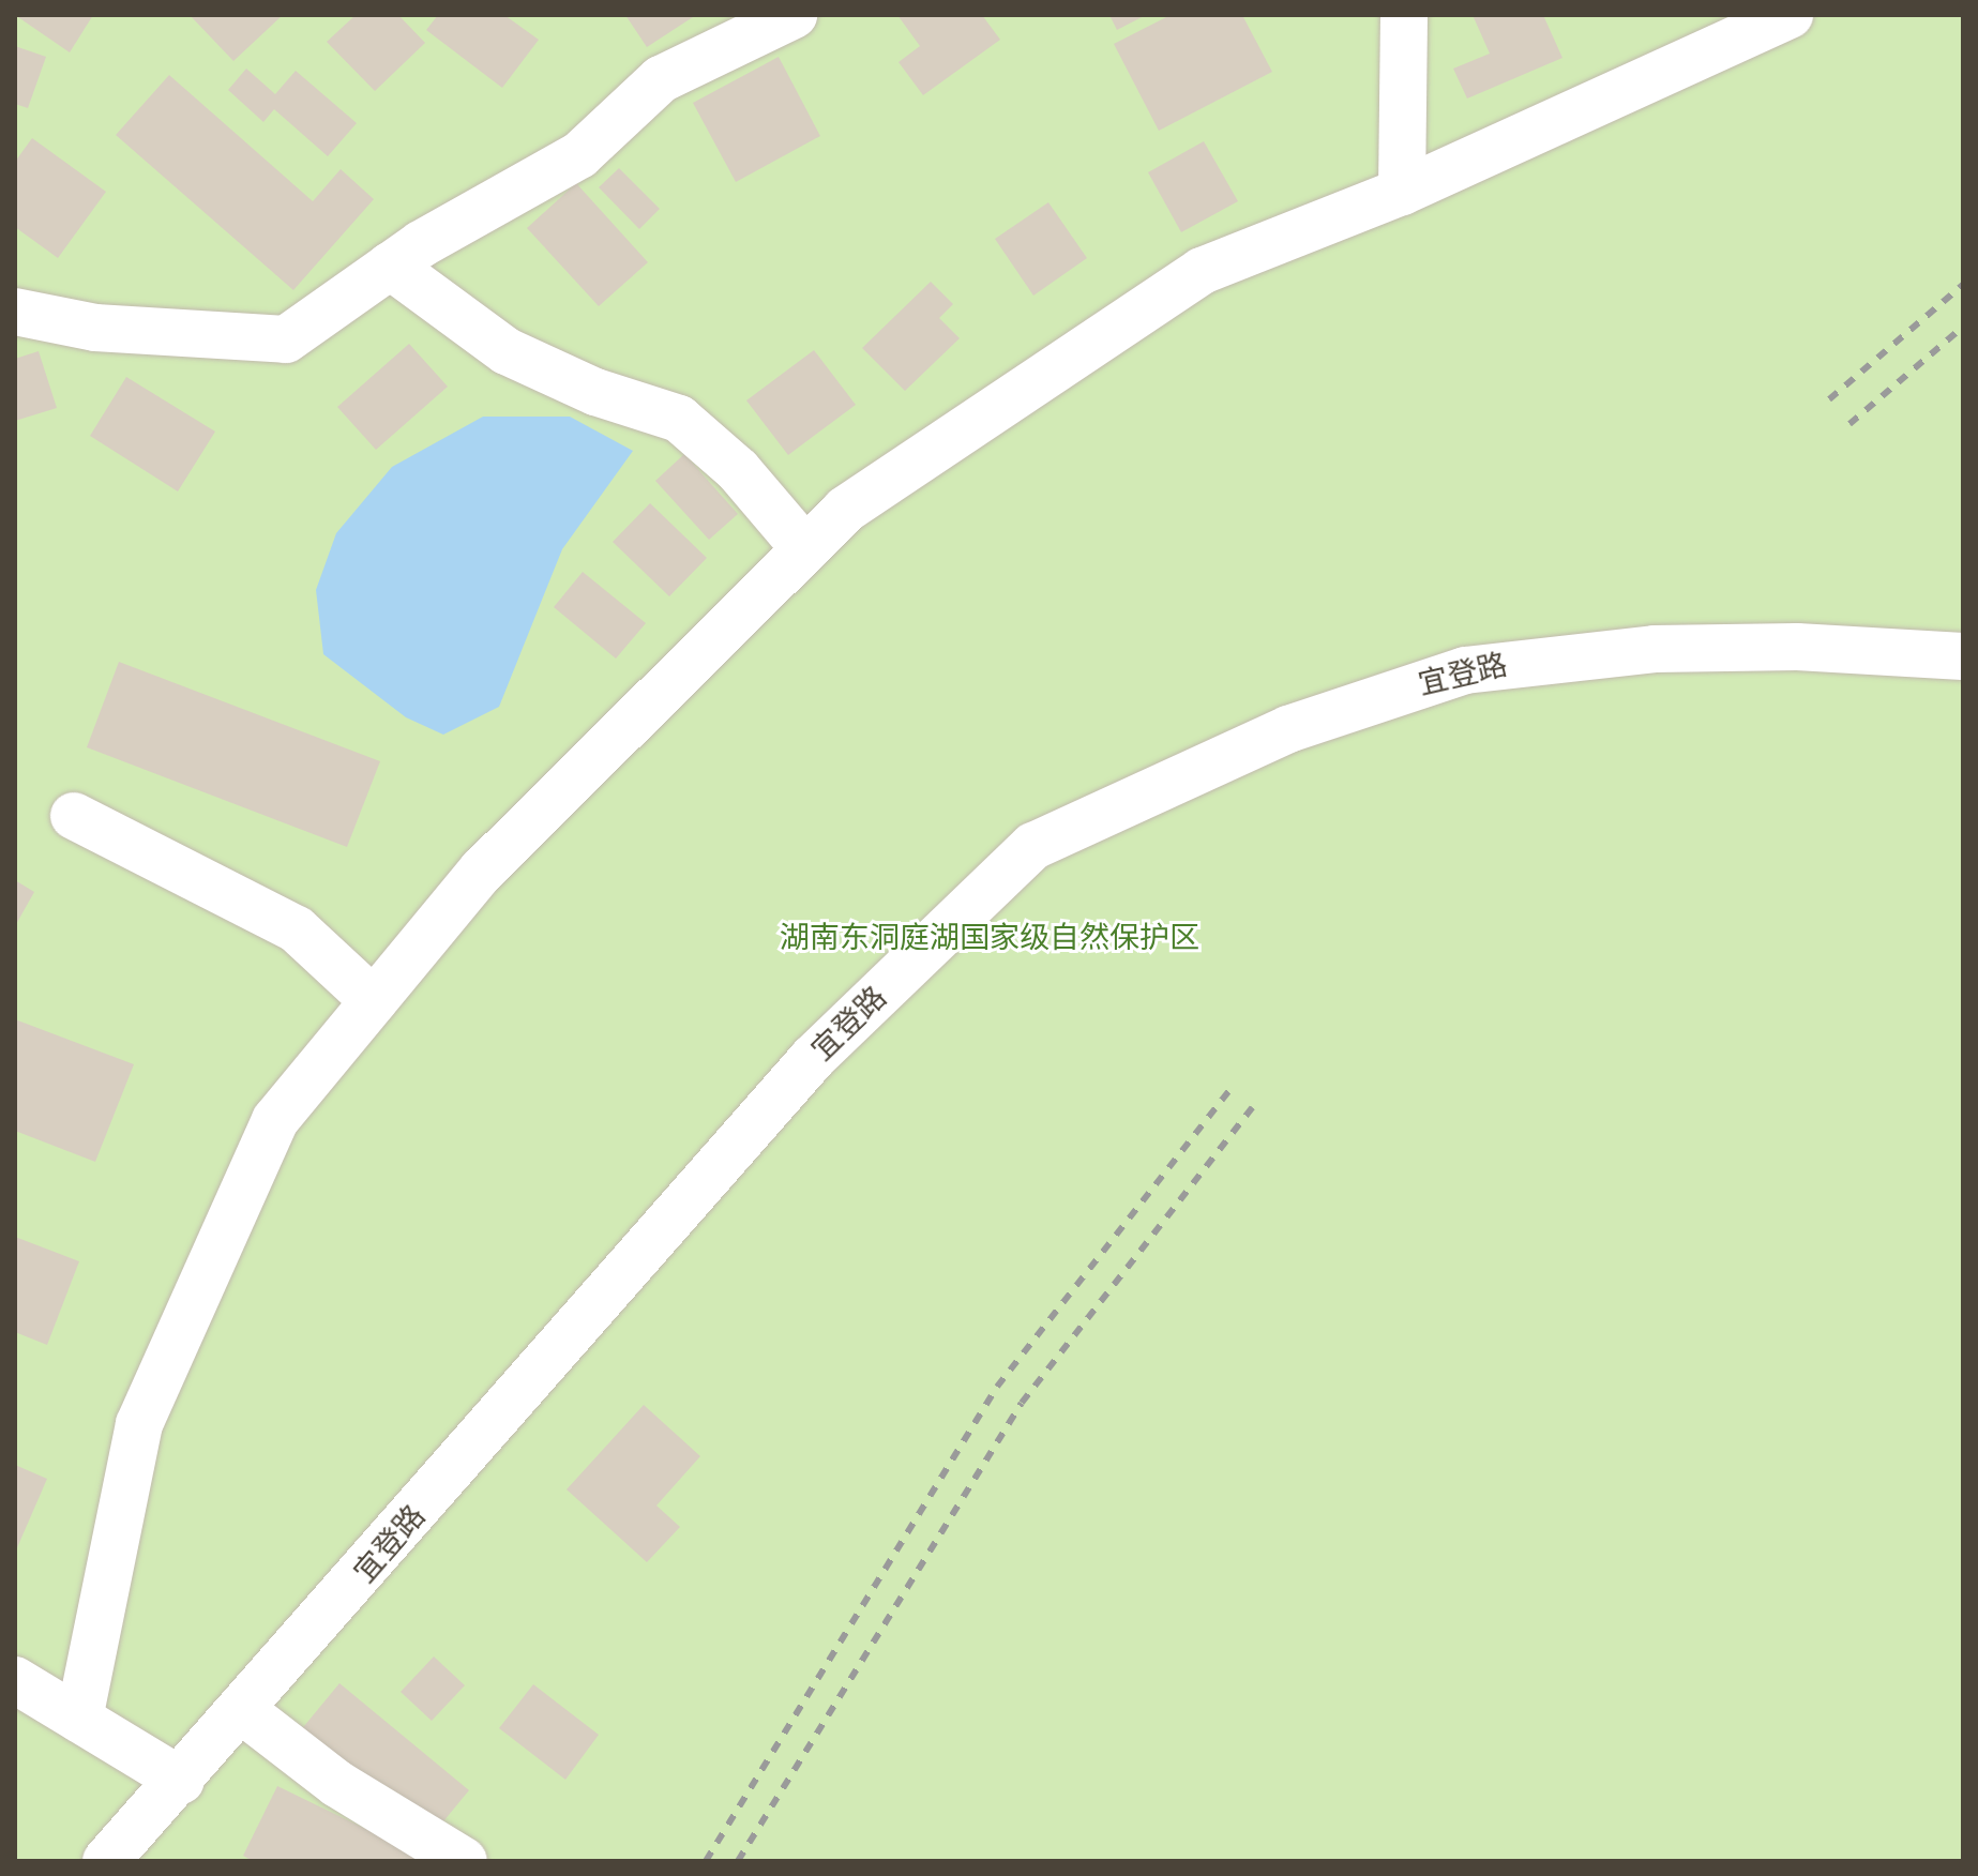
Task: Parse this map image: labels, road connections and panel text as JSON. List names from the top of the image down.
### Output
{
  "streets": {
    "street": ["宜登路"]
  },
  "parks": ["湖南东洞庭湖国家级自然保护区"]
}
